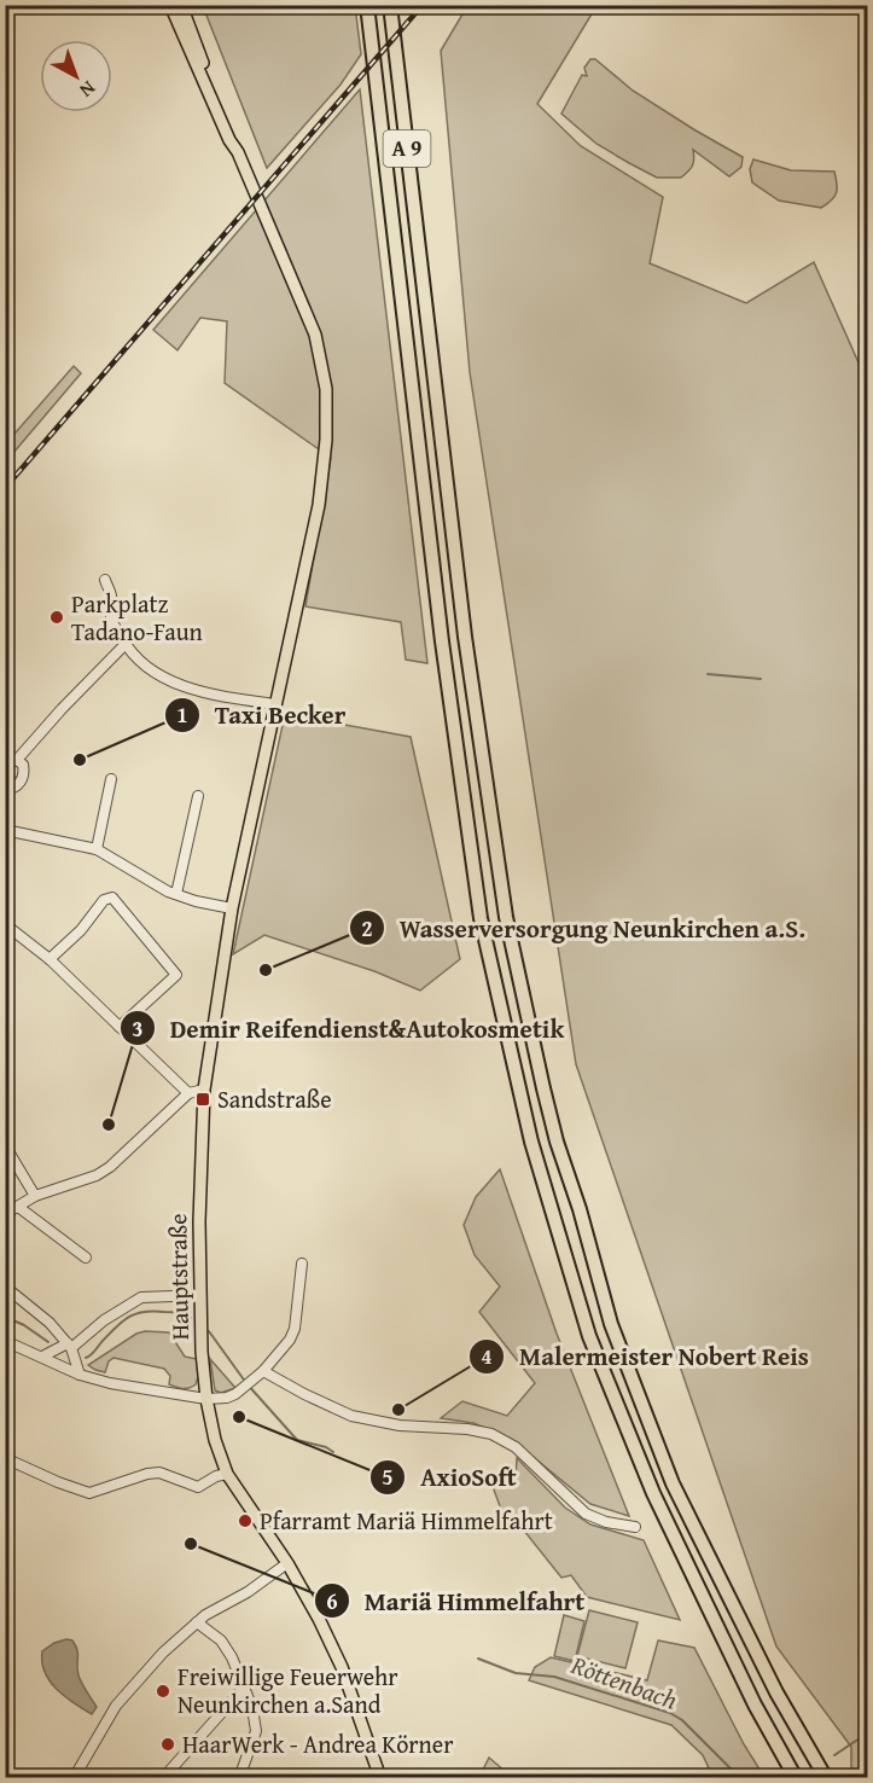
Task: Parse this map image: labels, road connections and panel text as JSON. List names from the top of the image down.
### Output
{
  "streets": {
    "highway": ["A 9"],
    "main road": ["Hauptstraße"]
  },
  "water": ["Röttenbach"],
  "places": {
    "other": [
      "Parkplatz Tadano-Faun",
      "Taxi Becker",
      "Wasserversorgung Neunkirchen a.S.",
      "Demir Reifendienst&Autokosmetik",
      "Malermeister Nobert Reis",
      "AxioSoft",
      "Pfarramt Mariä Himmelfahrt",
      "Mariä Himmelfahrt",
      "Freiwillige Feuerwehr Neunkirchen a.Sand",
      "HaarWerk - Andrea Körner"
    ],
    "transit": ["Sandstraße"]
  },
  "north": "bottom right"
}
